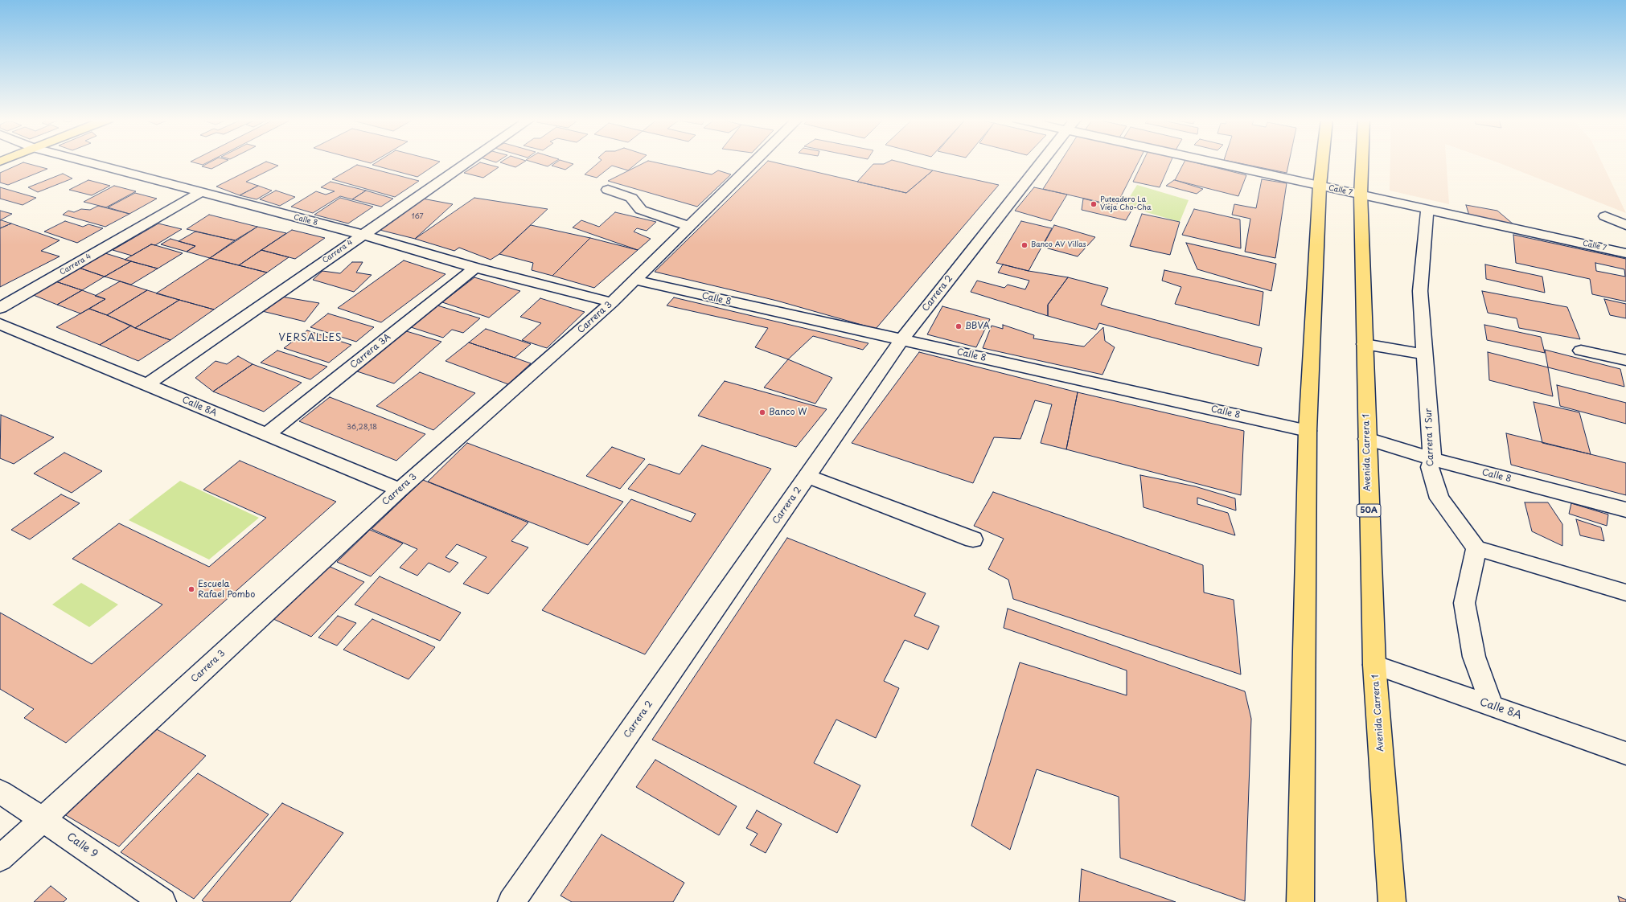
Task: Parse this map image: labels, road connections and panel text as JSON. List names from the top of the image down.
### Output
{
  "streets": {
    "main road": ["Avenida Carrera 1", "50A"],
    "street": [
      "Calle 7",
      "Calle 8",
      "Carrera 4",
      "Carrera 2",
      "Carrera 3",
      "Carrera 3A",
      "Calle 8A",
      "Carrera 1 Sur",
      "Calle 9"
    ]
  },
  "crossings": [
    ["Calle 7", "Carrera 1 Sur"],
    ["Calle 7", "Avenida Carrera 1"],
    ["Calle 8", "Carrera 4"],
    ["Calle 8", "Carrera 2"],
    ["Calle 8", "Carrera 3"],
    ["Calle 8", "Carrera 3A"],
    ["Calle 8", "Carrera 1 Sur"],
    ["Calle 8", "Avenida Carrera 1"],
    ["Carrera 4", "Calle 8A"],
    ["Carrera 3", "Calle 8A"],
    ["Carrera 3", "Calle 9"],
    ["Carrera 3A", "Calle 8A"],
    ["Calle 8A", "Avenida Carrera 1"]
  ],
  "districts": ["VERSALLES"],
  "places": [
    "Puteadero La Vieja Cho-Cha",
    "Banco AV Villas",
    "BBVA",
    "Banco W",
    "Escuela Rafael Pombo"
  ],
  "house_numbers": ["167", "36,28,18"]
}
